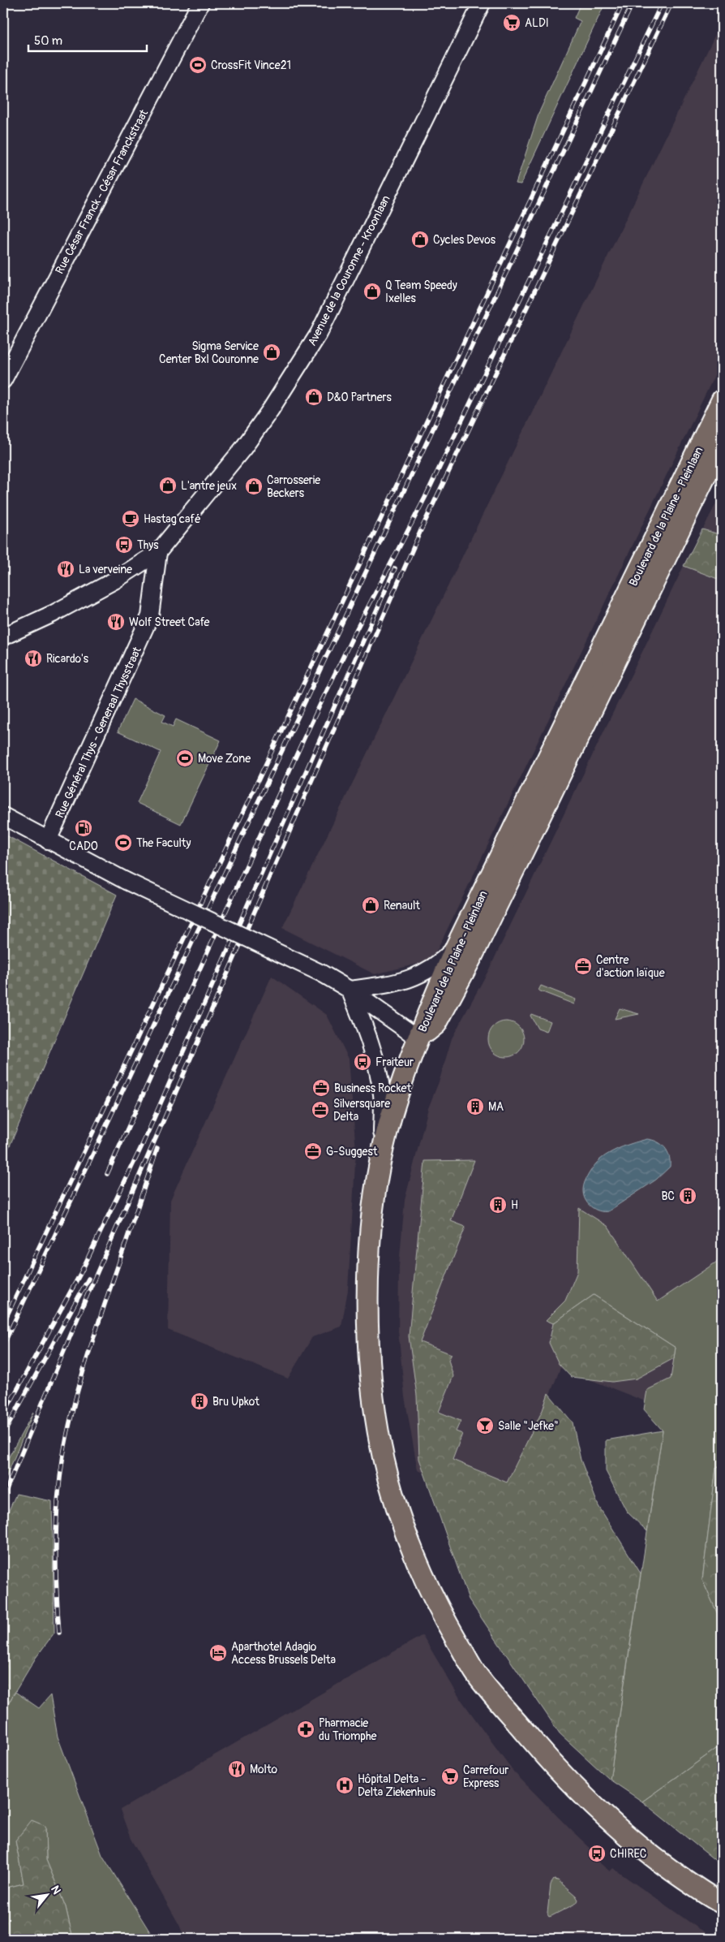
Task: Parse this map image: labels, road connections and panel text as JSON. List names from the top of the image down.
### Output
{
  "streets": {
    "main road": ["Boulevard de la Plaine - Pleinlaan"],
    "street": ["Rue César Franck - César Franckstraat", "Avenue de la Couronne - Kroonlaan", "Rue Général Thys - Generaal Thysstraat"]
  },
  "crossings": [
    ["Avenue de la Couronne - Kroonlaan", "Rue Général Thys - Generaal Thysstraat"]
  ],
  "places": {
    "supermarket": ["ALDI", "Carrefour Express"],
    "sports": ["CrossFit Vince21", "Move Zone", "The Faculty"],
    "shop": [
      "Cycles Devos",
      "Q Team Speedy Ixelles",
      "Sigma Service Center Bxl Couronne",
      "D&O Partners",
      "L'antre jeux",
      "Carrosserie Beckers",
      "Renault"
    ],
    "cafe": ["Hastag café"],
    "bus stop": ["Thys", "Fraiteur", "CHIREC"],
    "restaurant": [
      "La verveine",
      "Wolf Street Cafe",
      "Ricardo's",
      "Molto"
    ],
    "fuel station": ["CADO"],
    "office": [
      "Centre d'action laïque",
      "Business Rocket",
      "Silversquare Delta",
      "G-Suggest"
    ],
    "building": [
      "MA",
      "BC",
      "H",
      "Bru Upkot"
    ],
    "bar": ["Salle \"Jefke\""],
    "hotel": ["Aparthotel Adagio Access Brussels Delta"],
    "pharmacy": ["Pharmacie du Triomphe"],
    "hospital": ["Hôpital Delta - Delta Ziekenhuis"]
  },
  "scale_bar": "50 m",
  "north": "top right"
}
